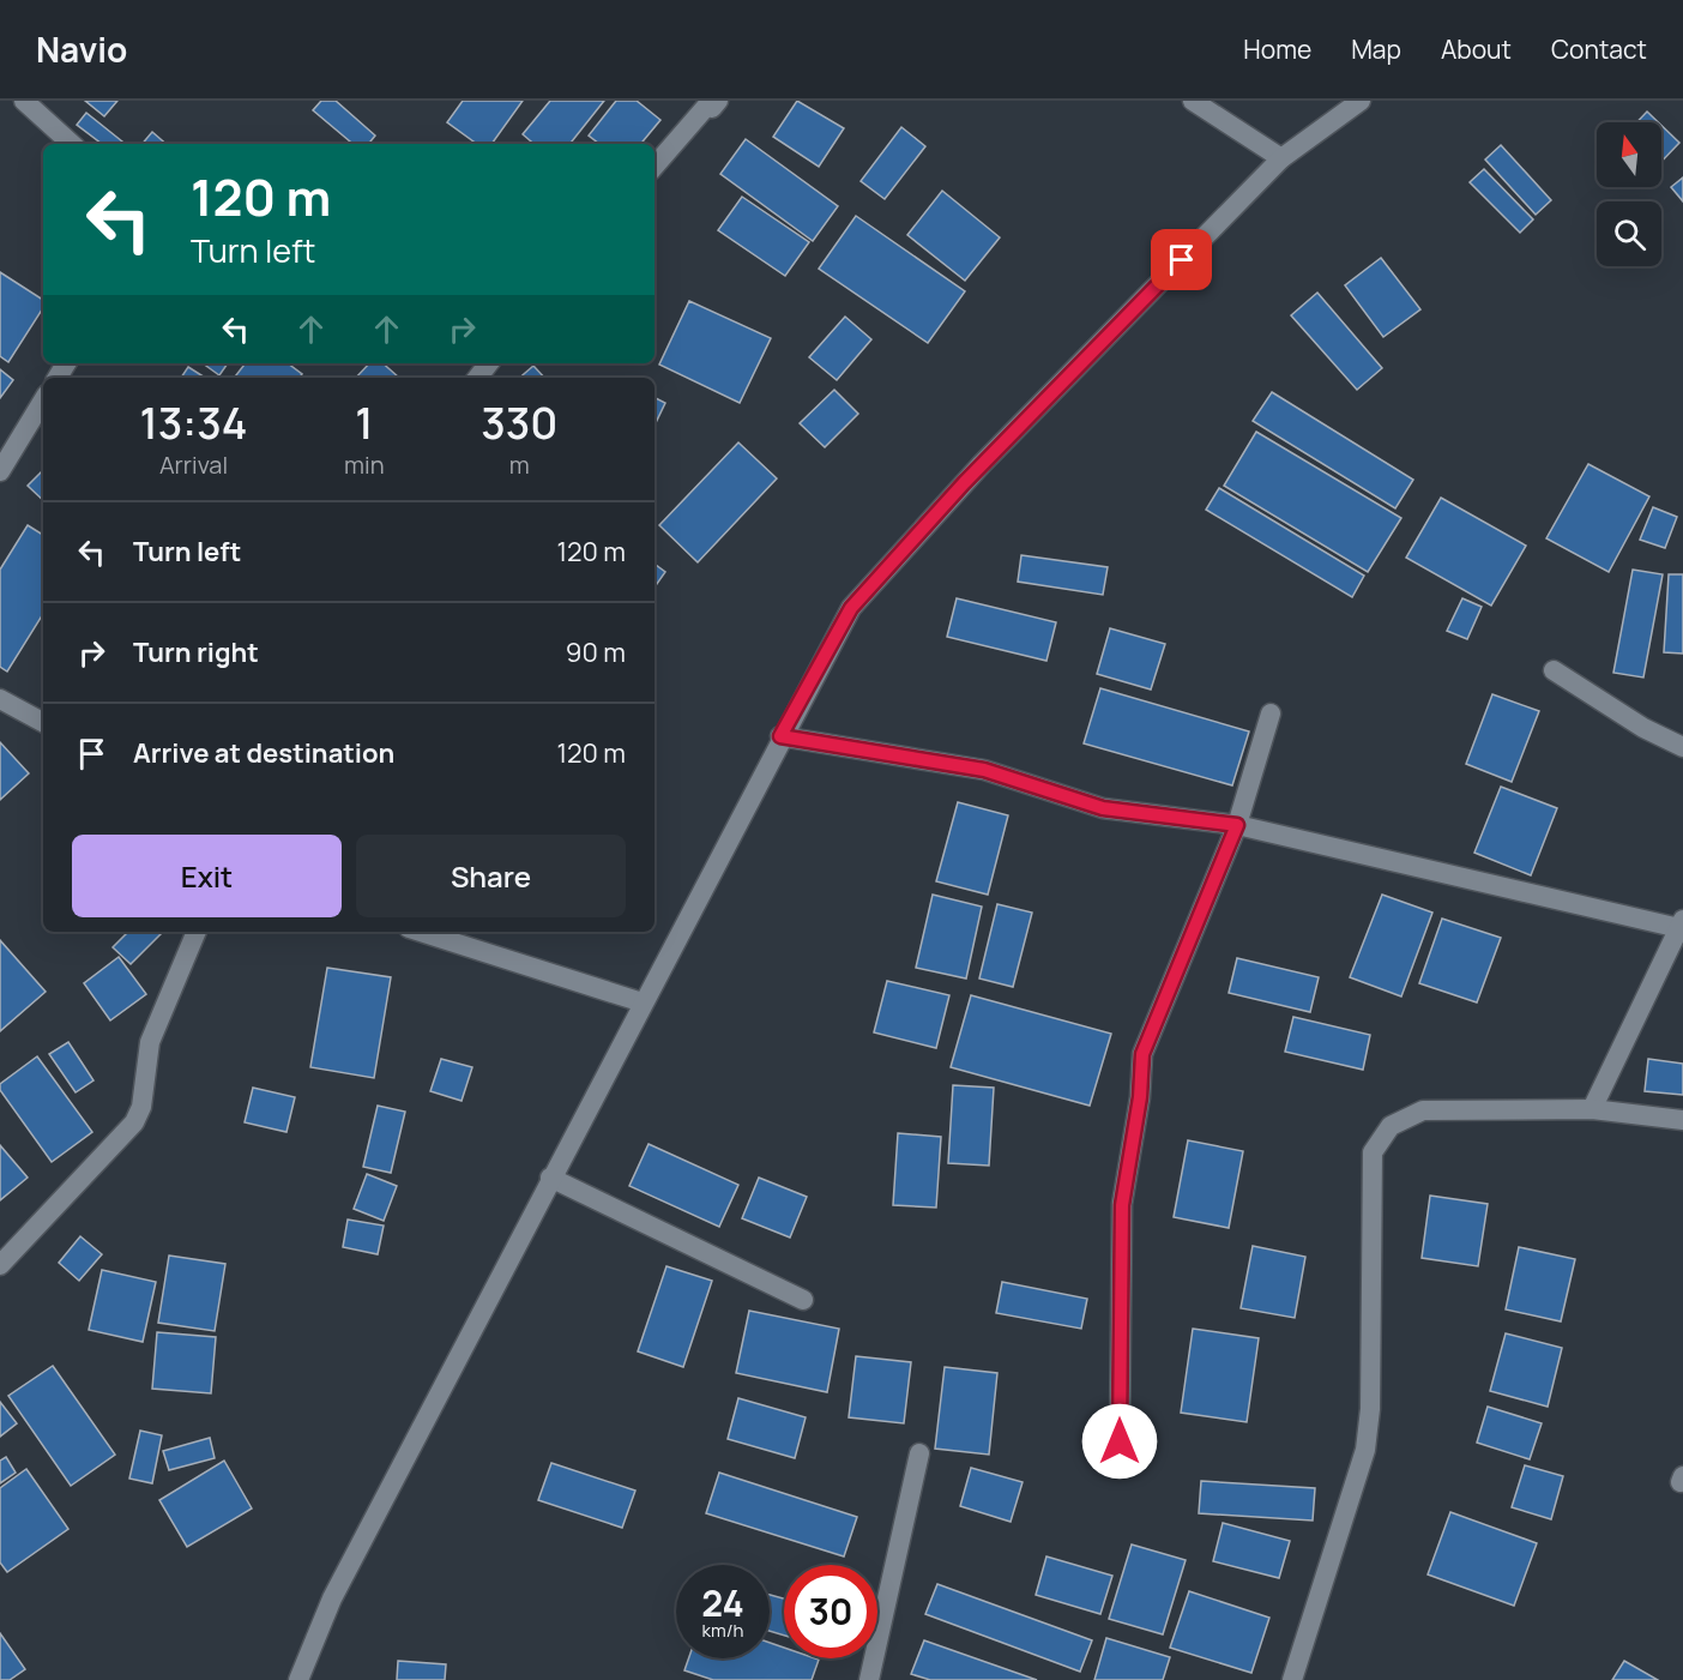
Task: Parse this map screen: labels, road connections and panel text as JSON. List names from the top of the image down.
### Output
{
  "north": "top",
  "page": {
    "header": "Navio",
    "nav": [
      "Home",
      "Map",
      "About",
      "Contact"
    ],
    "turn": ["120 m", "Turn left"],
    "eta": [
      "13:34",
      "Arrival",
      "1",
      "min",
      "330",
      "m"
    ],
    "list": [
      {
        "name": "Turn left",
        "value": "120 m"
      },
      {
        "name": "Turn right",
        "value": "90 m"
      },
      {
        "name": "Arrive at destination",
        "value": "120 m"
      }
    ],
    "buttons": ["Exit", "Share"],
    "speed": "24 km/h",
    "limit": "30"
  }
}
